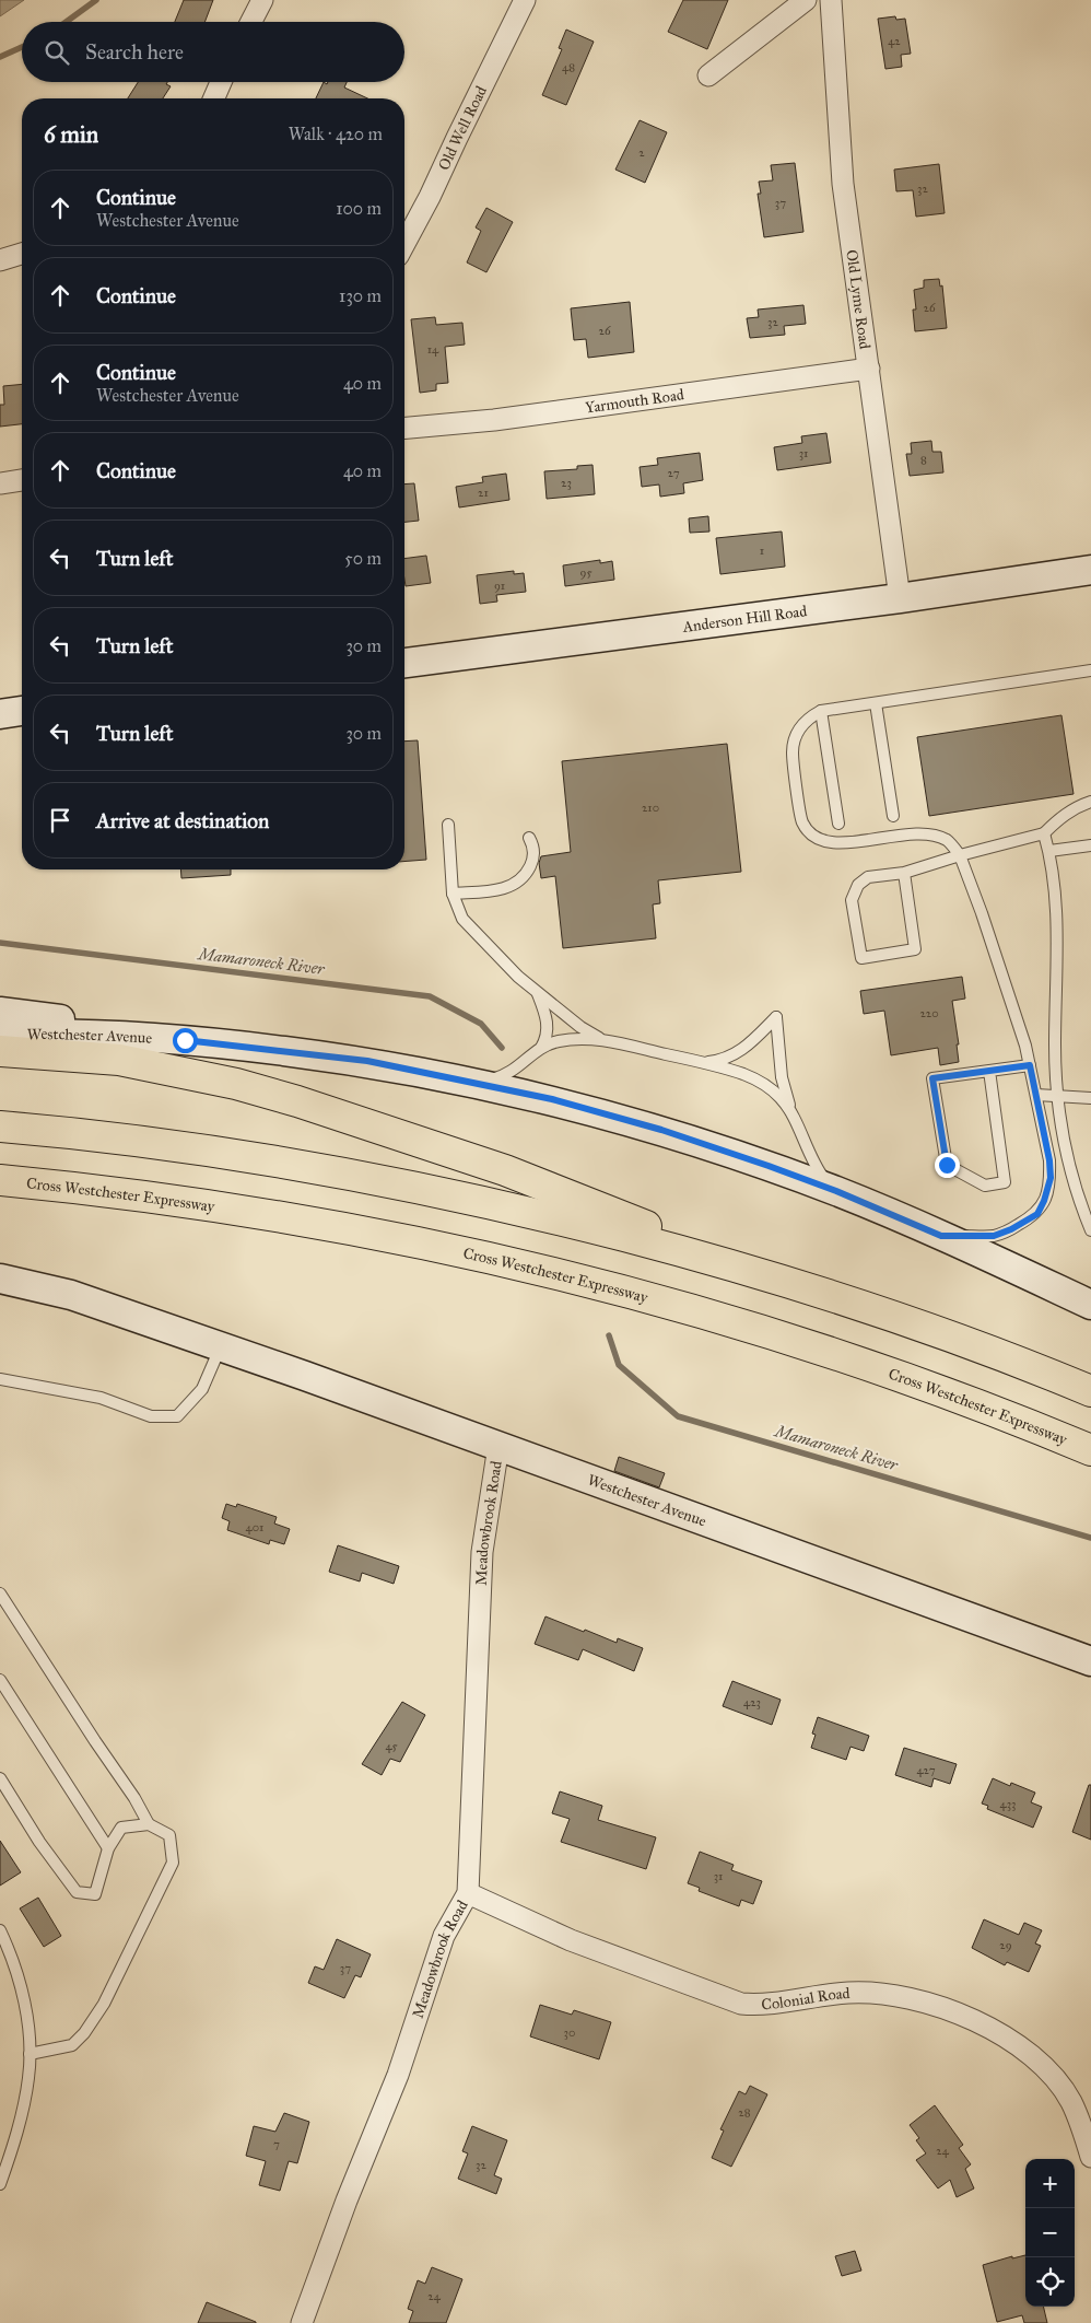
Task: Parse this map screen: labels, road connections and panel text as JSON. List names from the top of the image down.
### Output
{
  "streets": {
    "highway": ["Cross Westchester Expressway"],
    "main road": ["Anderson Hill Road", "Westchester Avenue"],
    "street": [
      "Old Well Road",
      "Old Lyme Road",
      "Yarmouth Road",
      "Meadowbrook Road",
      "Colonial Road"
    ]
  },
  "crossings": [
    ["Old Lyme Road", "Yarmouth Road"],
    ["Old Lyme Road", "Anderson Hill Road"],
    ["Westchester Avenue", "Meadowbrook Road"],
    ["Meadowbrook Road", "Colonial Road"]
  ],
  "water": ["Mamaroneck River"],
  "house_numbers": [
    "42",
    "48",
    "2",
    "32",
    "37",
    "26",
    "32",
    "26",
    "14",
    "31",
    "8",
    "27",
    "23",
    "21",
    "1",
    "95",
    "91",
    "210",
    "220",
    "401",
    "423",
    "45",
    "427",
    "433",
    "31",
    "29",
    "37",
    "30",
    "28",
    "7",
    "24",
    "32",
    "24"
  ],
  "page": {
    "search": "Search here",
    "heading": ["6 min", "Walk · 420 m"],
    "list": [
      ["Continue", "Westchester Avenue", "100 m"],
      ["Continue", "130 m"],
      ["Continue", "Westchester Avenue", "40 m"],
      ["Continue", "40 m"],
      ["Turn left", "50 m"],
      ["Turn left", "30 m"],
      ["Turn left", "30 m"],
      "Arrive at destination"
    ],
    "map_buttons": ["+", "−"]
  }
}
